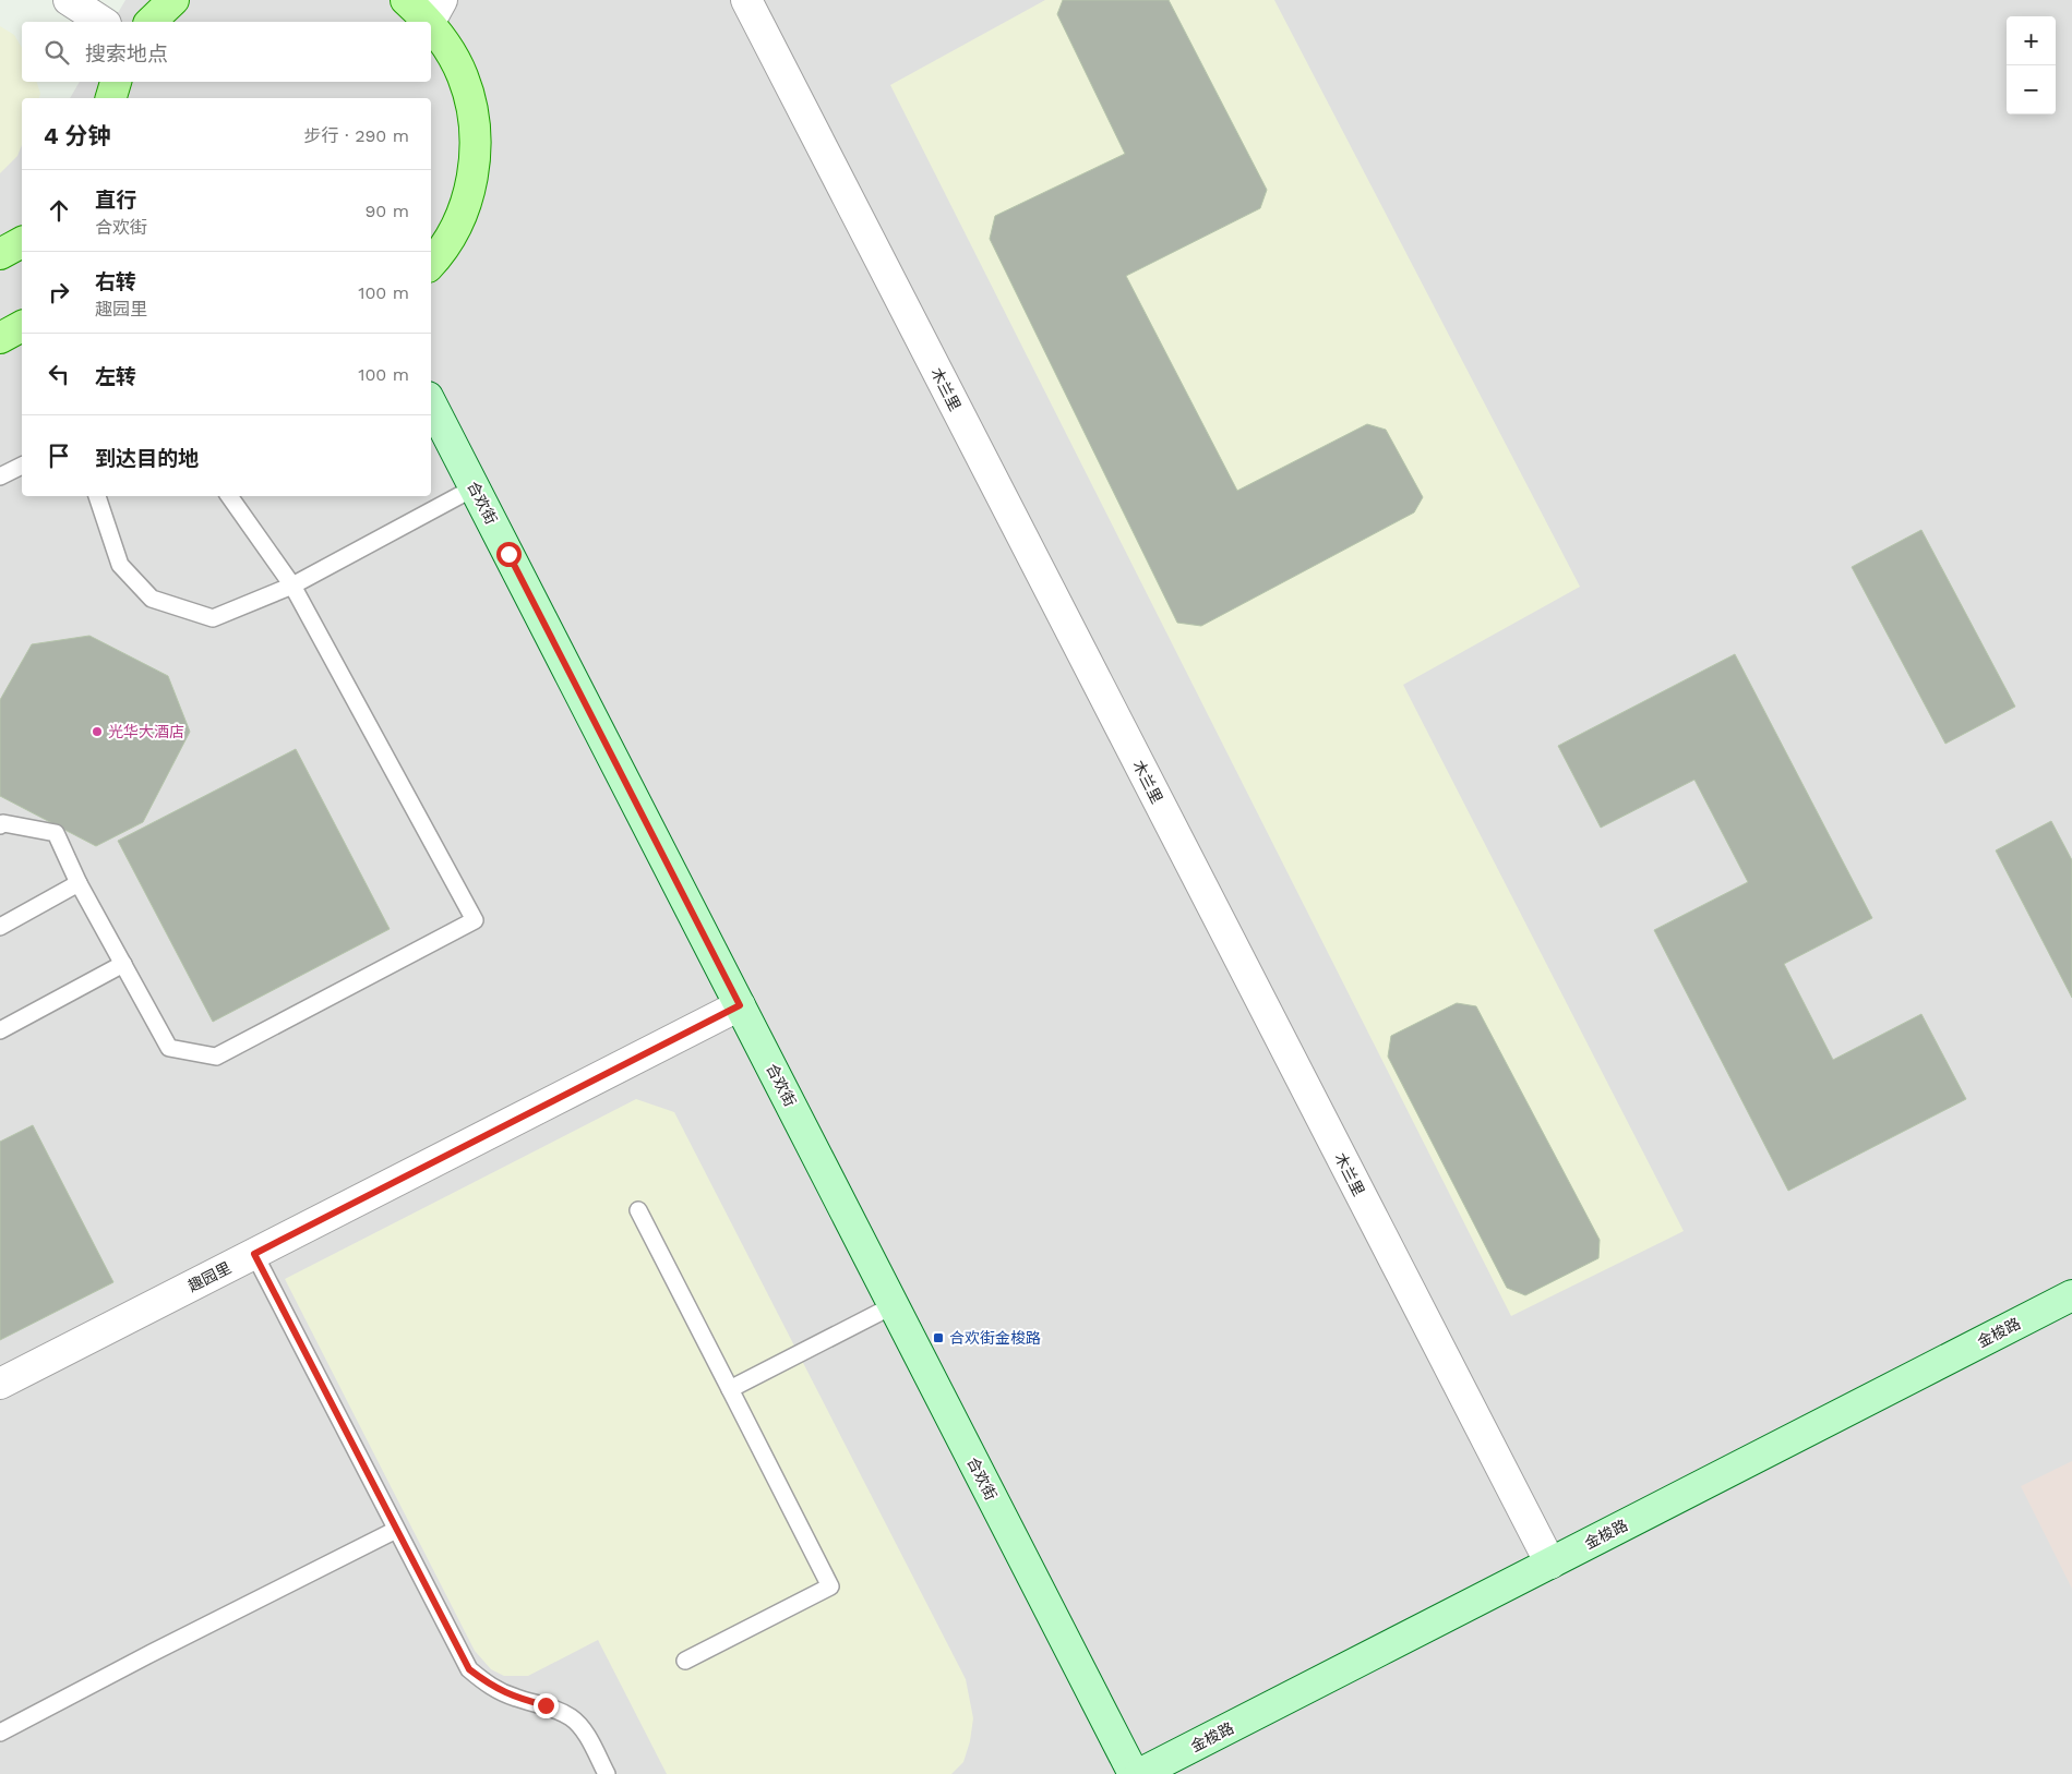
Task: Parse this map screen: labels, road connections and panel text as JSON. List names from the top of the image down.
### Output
{
  "streets": {
    "street": [
      "木兰里",
      "合欢街",
      "趣园里",
      "金梭路"
    ]
  },
  "crossings": [
    ["木兰里", "金梭路"],
    ["合欢街", "趣园里"]
  ],
  "places": {
    "other": ["光华大酒店"],
    "transit": ["合欢街金梭路"]
  },
  "page": {
    "map_buttons": ["+", "−"],
    "search": "搜索地点",
    "heading": ["4 分钟", "步行 · 290 m"],
    "list": [
      ["直行", "合欢街", "90 m"],
      ["右转", "趣园里", "100 m"],
      ["左转", "100 m"],
      "到达目的地"
    ]
  }
}
